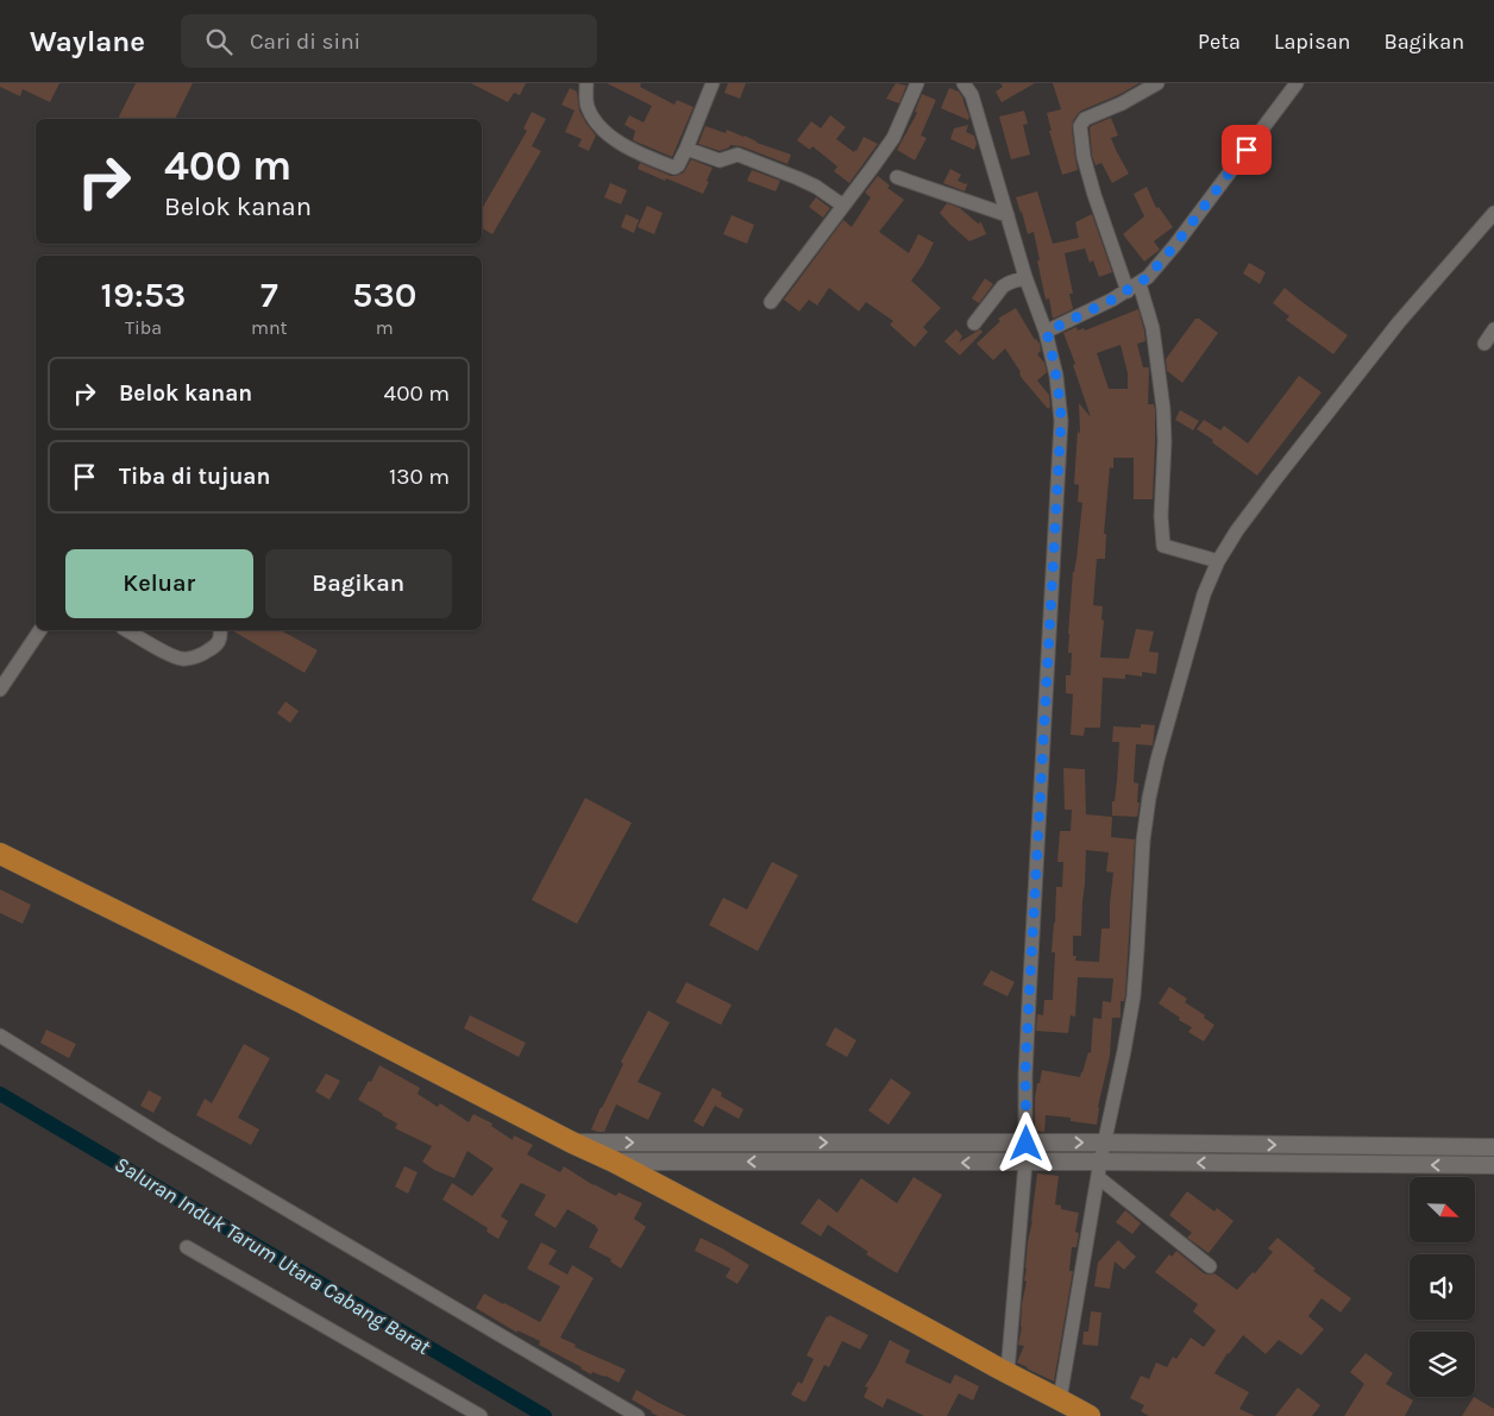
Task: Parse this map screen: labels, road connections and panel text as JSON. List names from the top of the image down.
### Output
{
  "water": ["Saluran Induk Tarum Utara Cabang Barat"],
  "north": "bottom right",
  "page": {
    "header": "Waylane",
    "search": "Cari di sini",
    "nav": ["Peta", "Lapisan", "Bagikan"],
    "turn": ["400 m", "Belok kanan"],
    "eta": [
      "19:53",
      "Tiba",
      "7",
      "mnt",
      "530",
      "m"
    ],
    "list": [
      {
        "name": "Belok kanan",
        "value": "400 m"
      },
      {
        "name": "Tiba di tujuan",
        "value": "130 m"
      }
    ],
    "buttons": ["Keluar", "Bagikan"]
  }
}
